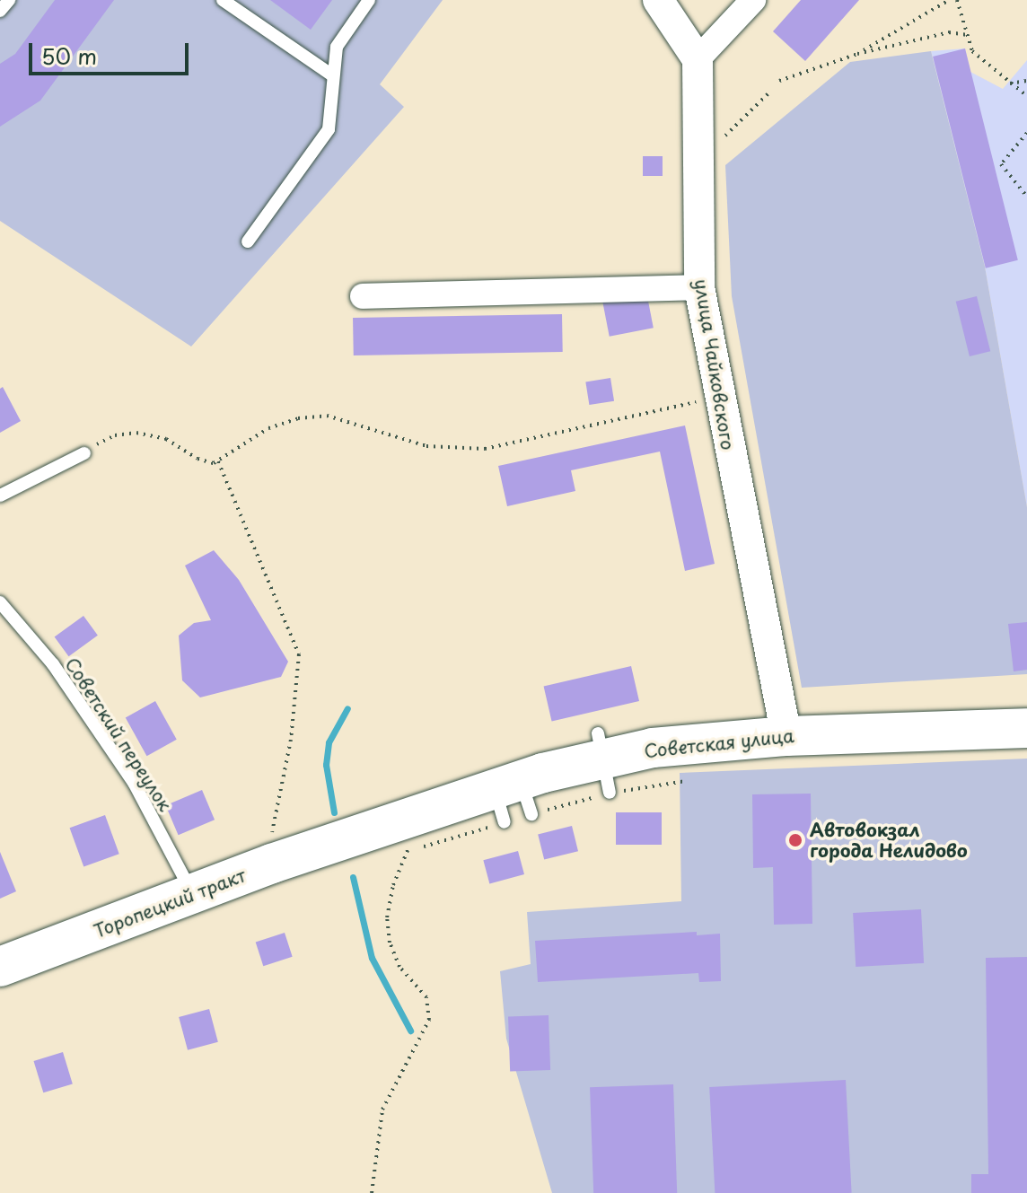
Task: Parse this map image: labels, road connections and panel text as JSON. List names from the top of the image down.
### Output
{
  "streets": {
    "main road": ["Советская улица", "Торопецкий тракт"],
    "street": ["улица Чайковского"],
    "lane": ["Советский переулок"]
  },
  "crossings": [
    ["улица Чайковского", "Советская улица"],
    ["Советский переулок", "Торопецкий тракт"],
    ["Советская улица", "Торопецкий тракт"]
  ],
  "places": ["Автовокзал города Нелидово"],
  "scale_bar": "50 m"
}
